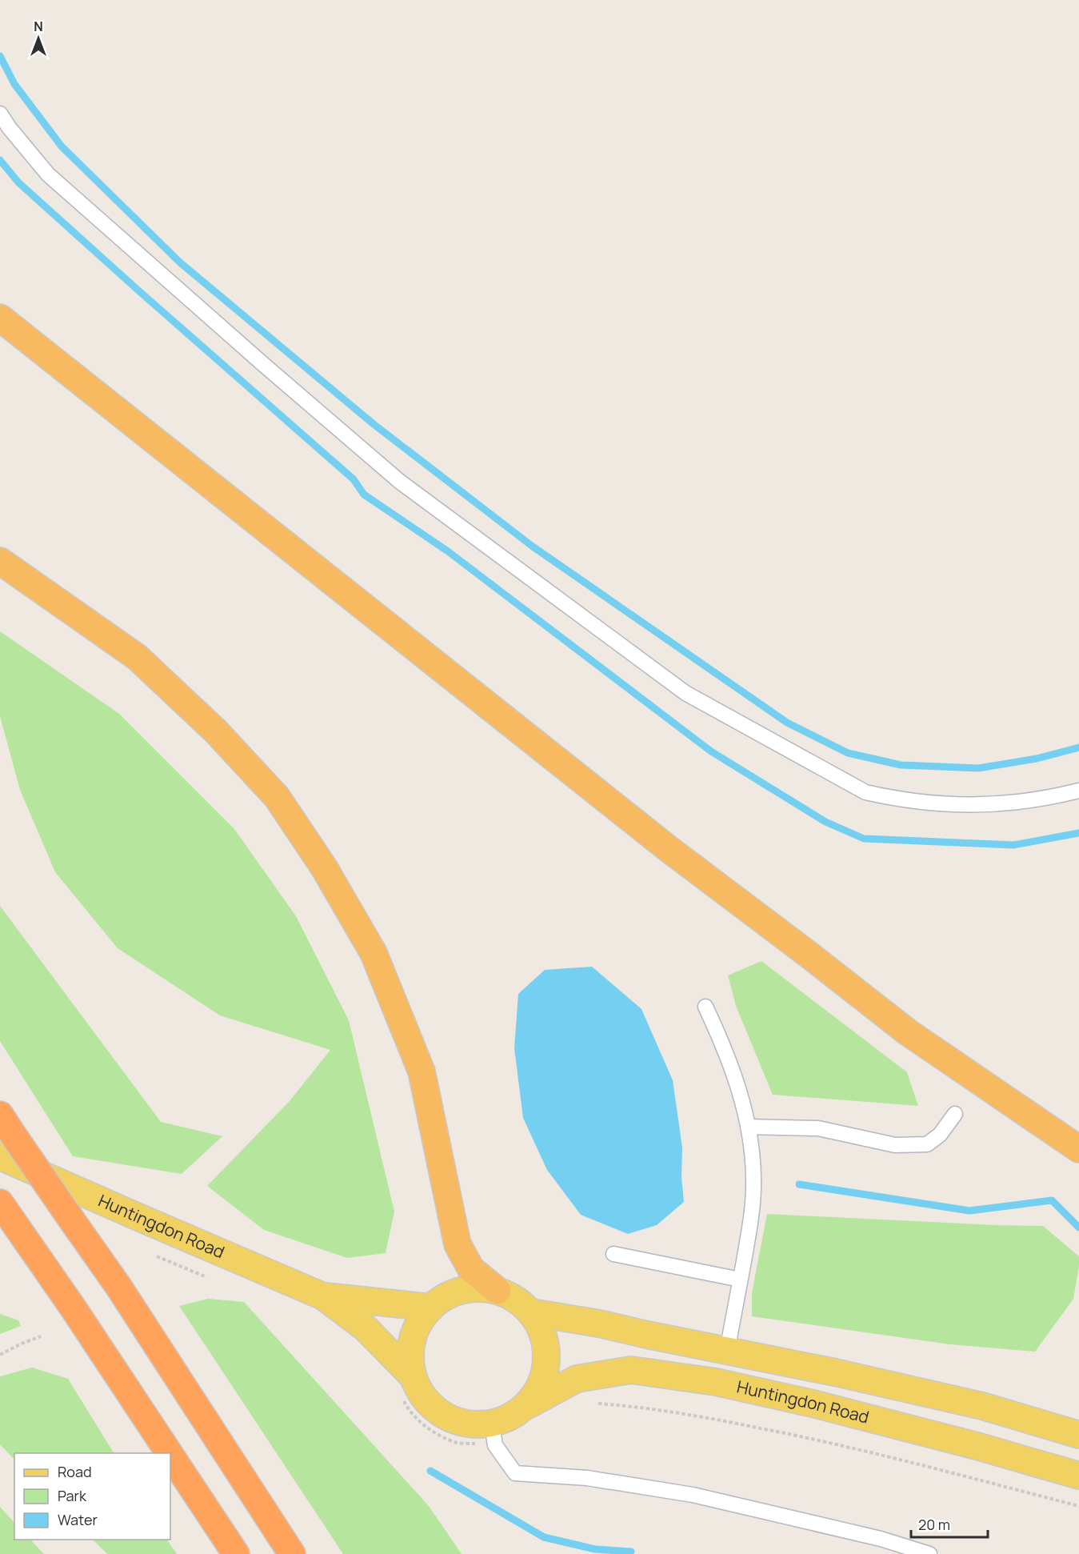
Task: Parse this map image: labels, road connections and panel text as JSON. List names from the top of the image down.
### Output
{
  "streets": {
    "main road": ["Huntingdon Road"]
  },
  "legend": ["Road", "Park", "Water"],
  "scale_bar": "20 m",
  "north": "top"
}
